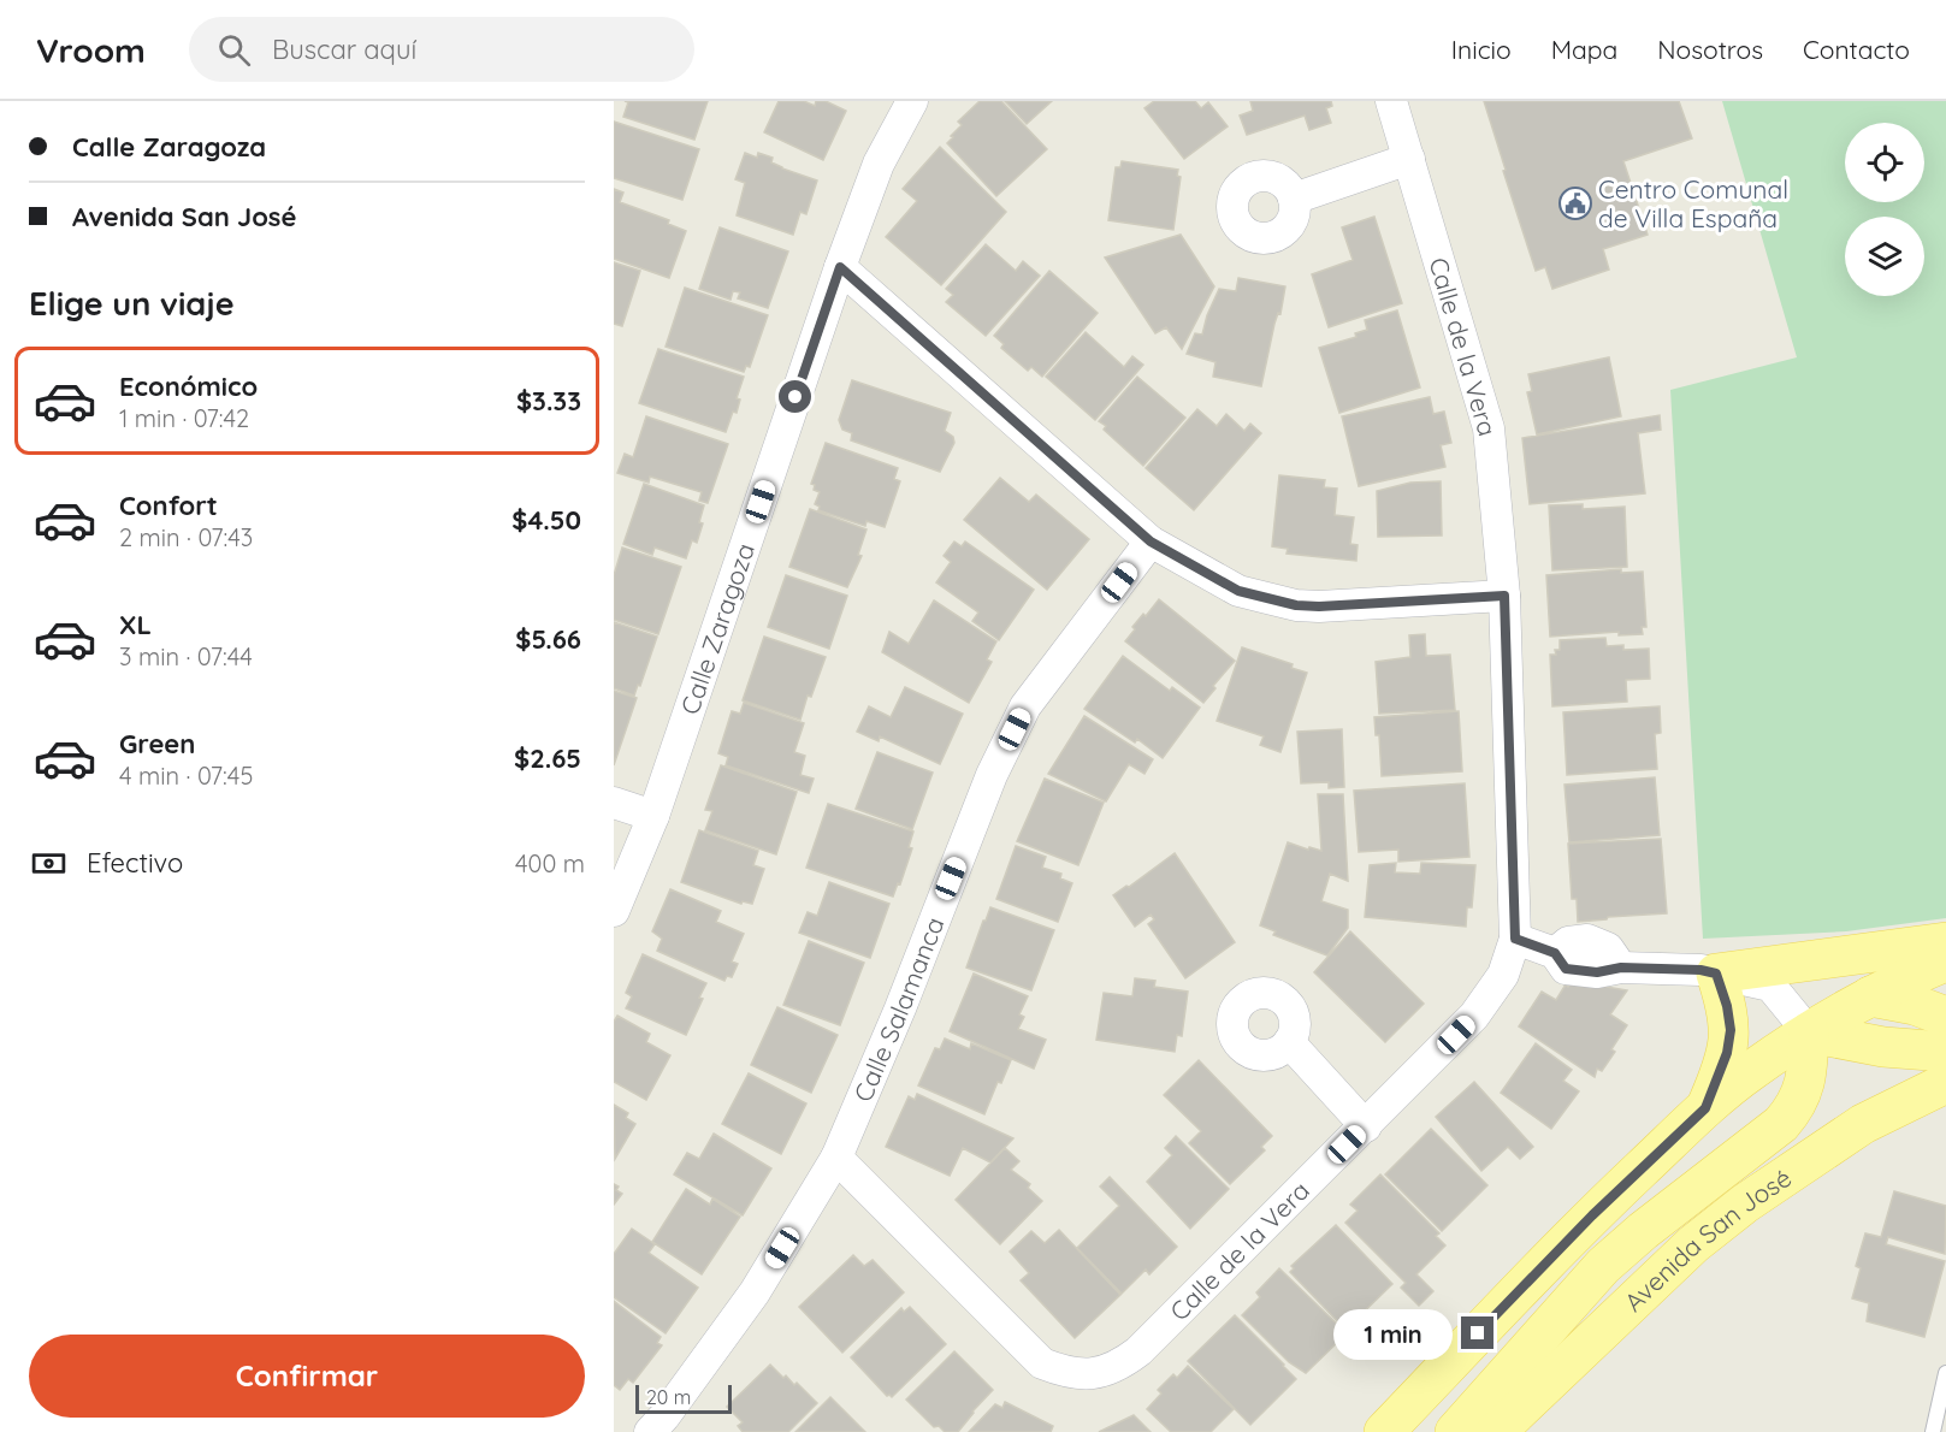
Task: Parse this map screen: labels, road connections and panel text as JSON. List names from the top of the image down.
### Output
{
  "streets": {
    "main road": ["Avenida San José"],
    "street": ["Calle de la Vera", "Calle Zaragoza", "Calle Salamanca"]
  },
  "crossings": [
    ["Calle de la Vera", "Calle Salamanca"]
  ],
  "places": {
    "public building": ["Centro Comunal de Villa España"]
  },
  "scale_bar": "20 m",
  "page": {
    "header": "Vroom",
    "search": "Buscar aquí",
    "nav": [
      "Inicio",
      "Mapa",
      "Nosotros",
      "Contacto"
    ],
    "banner": ["Calle Zaragoza", "Avenida San José"],
    "heading": "Elige un viaje",
    "list": [
      {
        "name": "Económico",
        "note": "1 min · 07:42",
        "value": "$3.33"
      },
      {
        "name": "Confort",
        "note": "2 min · 07:43",
        "value": "$4.50"
      },
      {
        "name": "XL",
        "note": "3 min · 07:44",
        "value": "$5.66"
      },
      {
        "name": "Green",
        "note": "4 min · 07:45",
        "value": "$2.65"
      }
    ],
    "pay": ["Efectivo", "400 m"],
    "bubble": "1 min",
    "buttons": "Confirmar",
    "scale": "20 m"
  }
}
